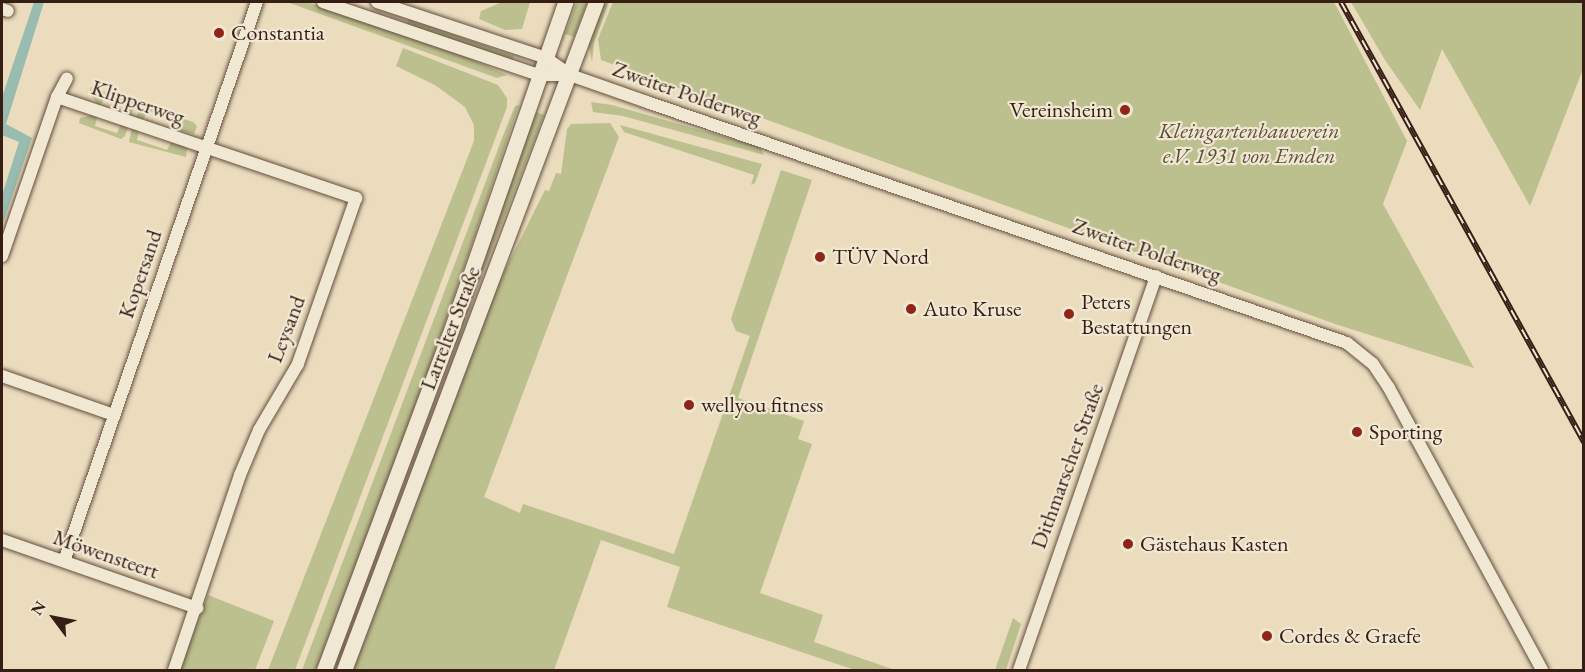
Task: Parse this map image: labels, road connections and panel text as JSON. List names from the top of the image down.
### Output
{
  "streets": {
    "street": [
      "Zweiter Polderweg",
      "Klipperweg",
      "Kopersand",
      "Larrelter Straße",
      "Leysand",
      "Dithmarscher Straße",
      "Möwensteert"
    ]
  },
  "crossings": [
    ["Zweiter Polderweg", "Larrelter Straße"],
    ["Zweiter Polderweg", "Dithmarscher Straße"],
    ["Klipperweg", "Kopersand"],
    ["Klipperweg", "Leysand"],
    ["Kopersand", "Leysand"],
    ["Kopersand", "Möwensteert"],
    ["Leysand", "Möwensteert"]
  ],
  "parks": ["Kleingartenbauverein e.V. 1931 von Emden"],
  "places": [
    "Constantia",
    "Vereinsheim",
    "TÜV Nord",
    "Auto Kruse",
    "Peters Bestattungen",
    "wellyou fitness",
    "Sporting",
    "Gästehaus Kasten",
    "Cordes & Graefe"
  ],
  "north": "top left"
}
